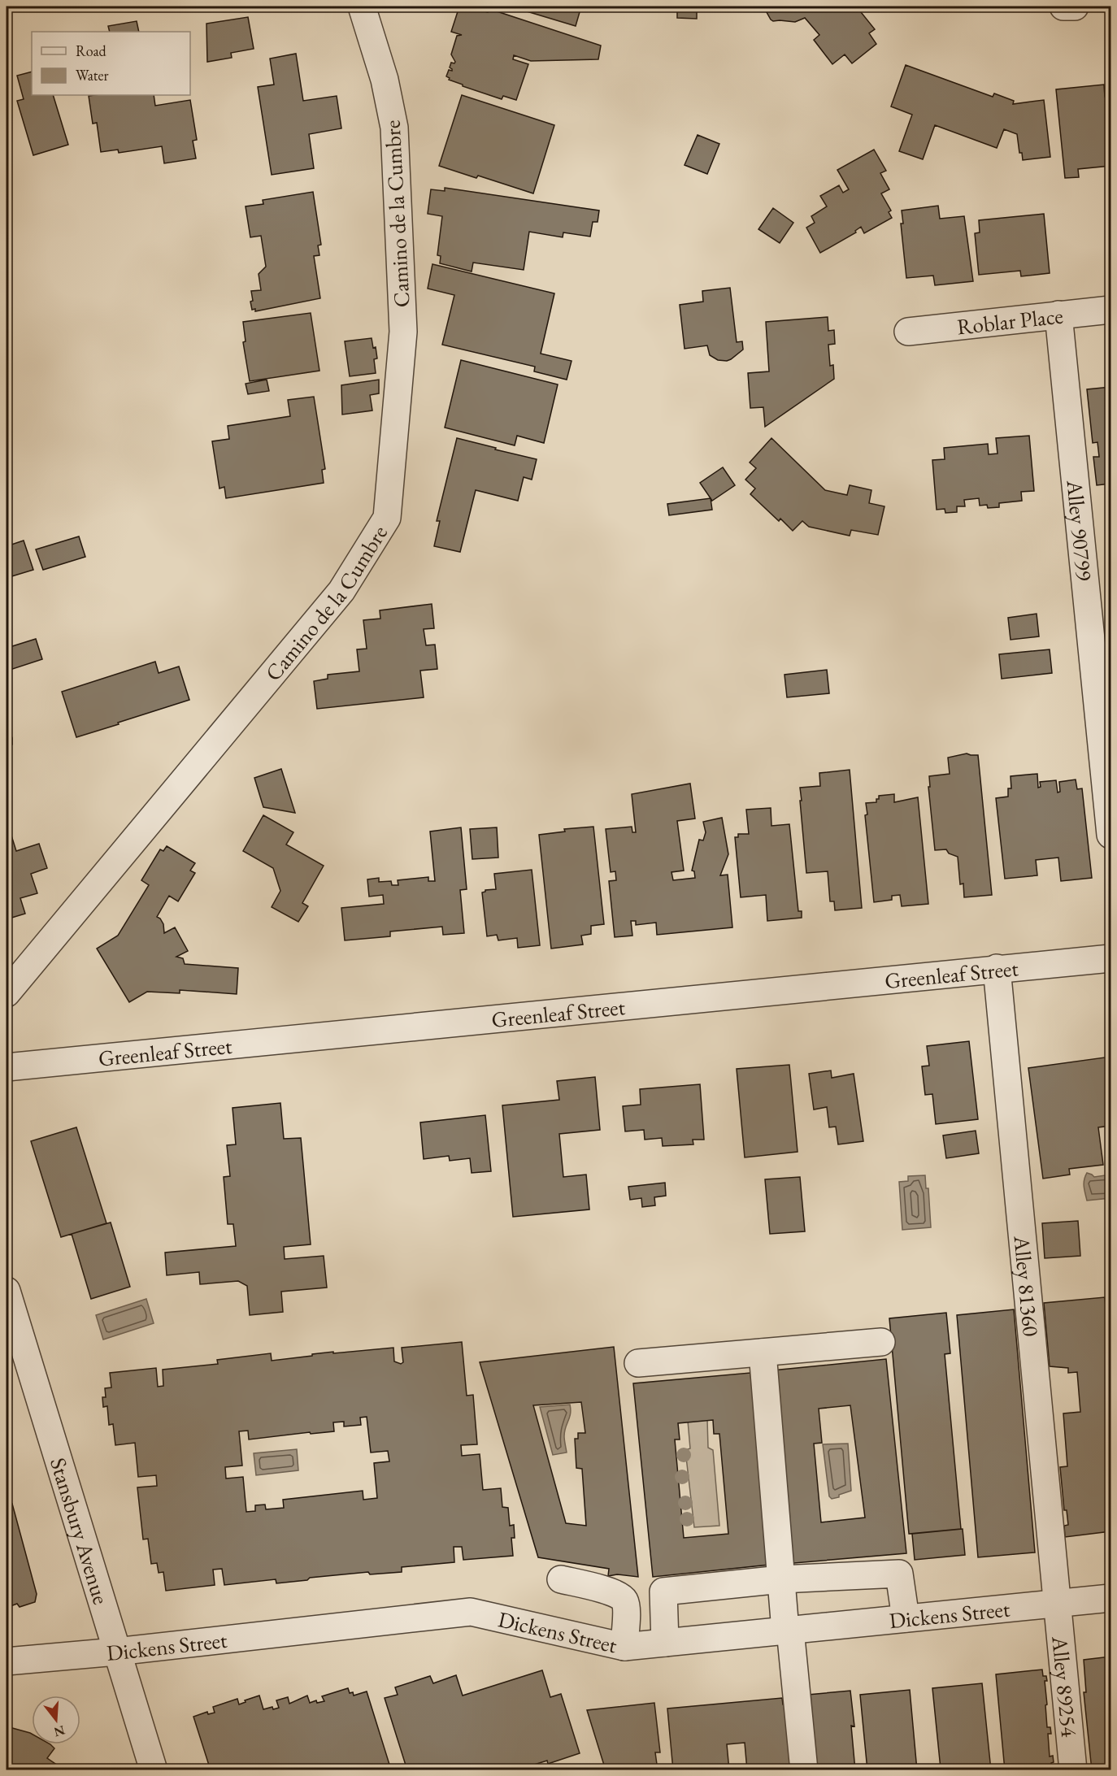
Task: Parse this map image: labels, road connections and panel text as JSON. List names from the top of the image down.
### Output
{
  "streets": {
    "street": [
      "Camino de la Cumbre",
      "Roblar Place",
      "Alley 90799",
      "Greenleaf Street",
      "Alley 81360",
      "Stansbury Avenue",
      "Dickens Street",
      "Alley 89254"
    ]
  },
  "crossings": [
    ["Roblar Place", "Alley 90799"],
    ["Greenleaf Street", "Alley 81360"],
    ["Alley 81360", "Dickens Street"],
    ["Alley 81360", "Alley 89254"],
    ["Stansbury Avenue", "Dickens Street"],
    ["Dickens Street", "Alley 89254"]
  ],
  "legend": ["Road", "Water"],
  "north": "bottom"
}
